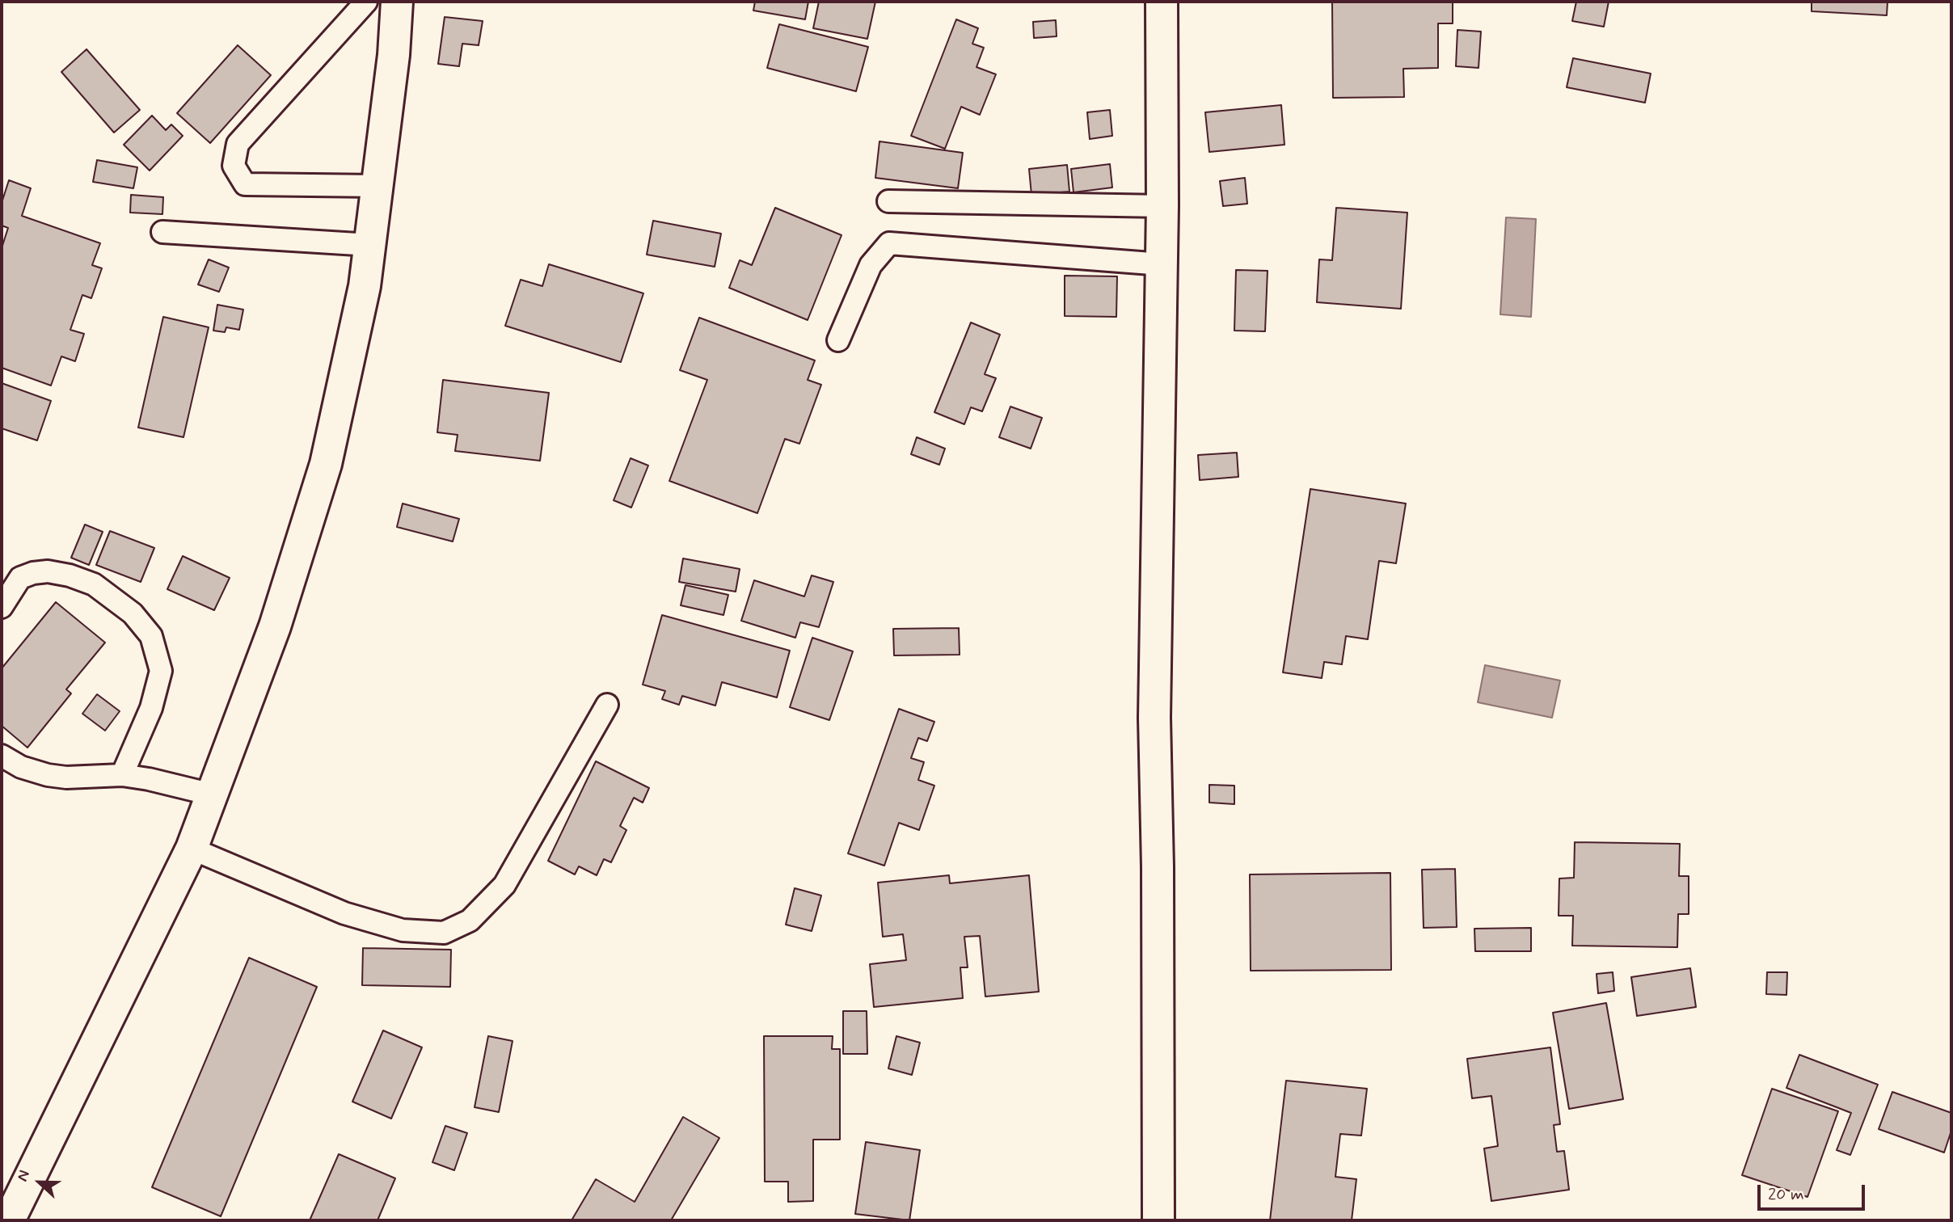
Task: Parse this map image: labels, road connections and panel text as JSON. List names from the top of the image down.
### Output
{
  "scale_bar": "20 m",
  "north": "left"
}
